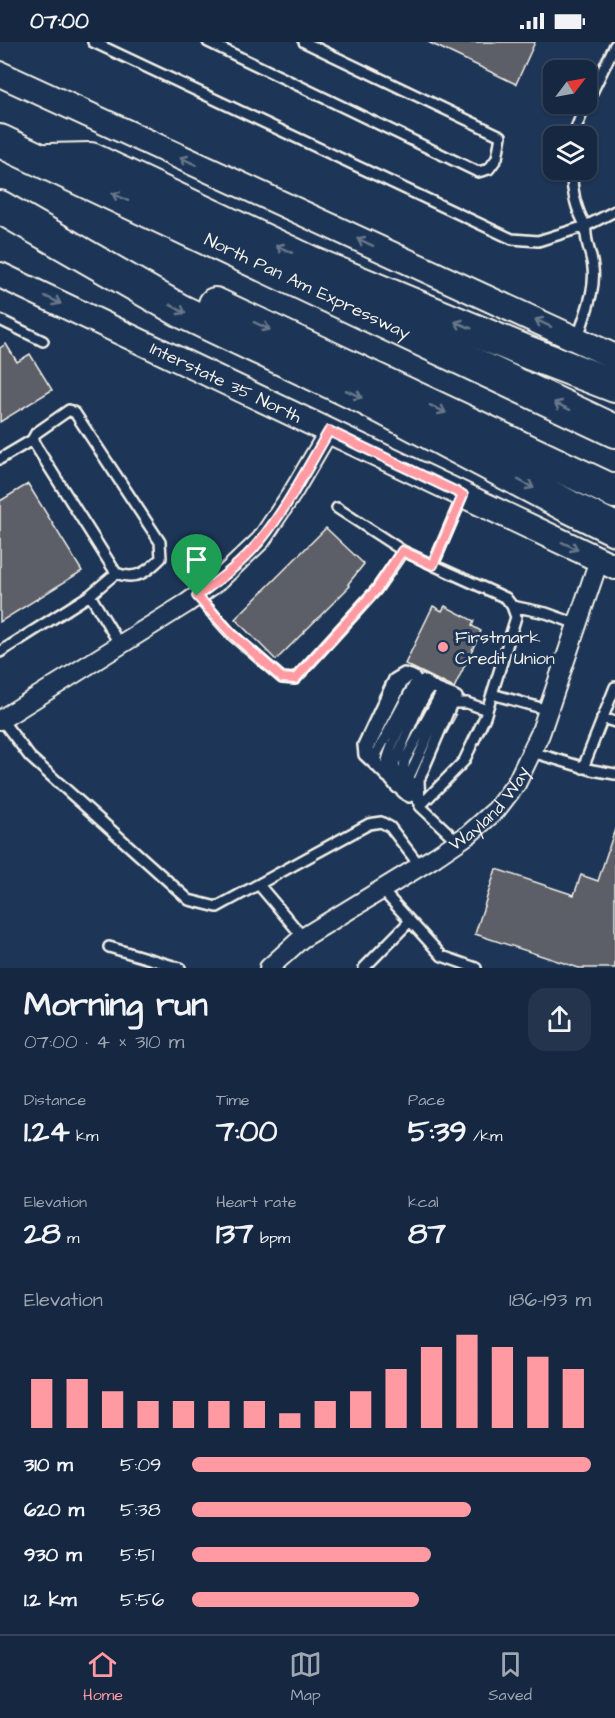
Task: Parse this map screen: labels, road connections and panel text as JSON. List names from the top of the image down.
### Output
{
  "streets": {
    "highway": ["North Pan Am Expressway"],
    "main road": ["Interstate 35 North"],
    "street": ["Wayland Way"]
  },
  "crossings": [
    ["Interstate 35 North", "Wayland Way"]
  ],
  "places": ["Firstmark Credit Union"],
  "north": "top right",
  "page": {
    "status": "07:00",
    "heading": ["Morning run", "07:00 · 4 × 310 m"],
    "stats": [
      ["Distance", "1.24 km"],
      ["Time", "7:00"],
      ["Pace", "5:39 /km"],
      ["Elevation", "28 m"],
      ["Heart rate", "137 bpm"],
      ["kcal", "87"]
    ],
    "chart": ["Elevation", "186–193 m"],
    "list": [
      {
        "name": "310 m",
        "note": "5:09"
      },
      {
        "name": "620 m",
        "note": "5:38"
      },
      {
        "name": "930 m",
        "note": "5:51"
      },
      {
        "name": "1.2 km",
        "note": "5:56"
      }
    ],
    "tabs": ["Home", "Map", "Saved"]
  }
}
